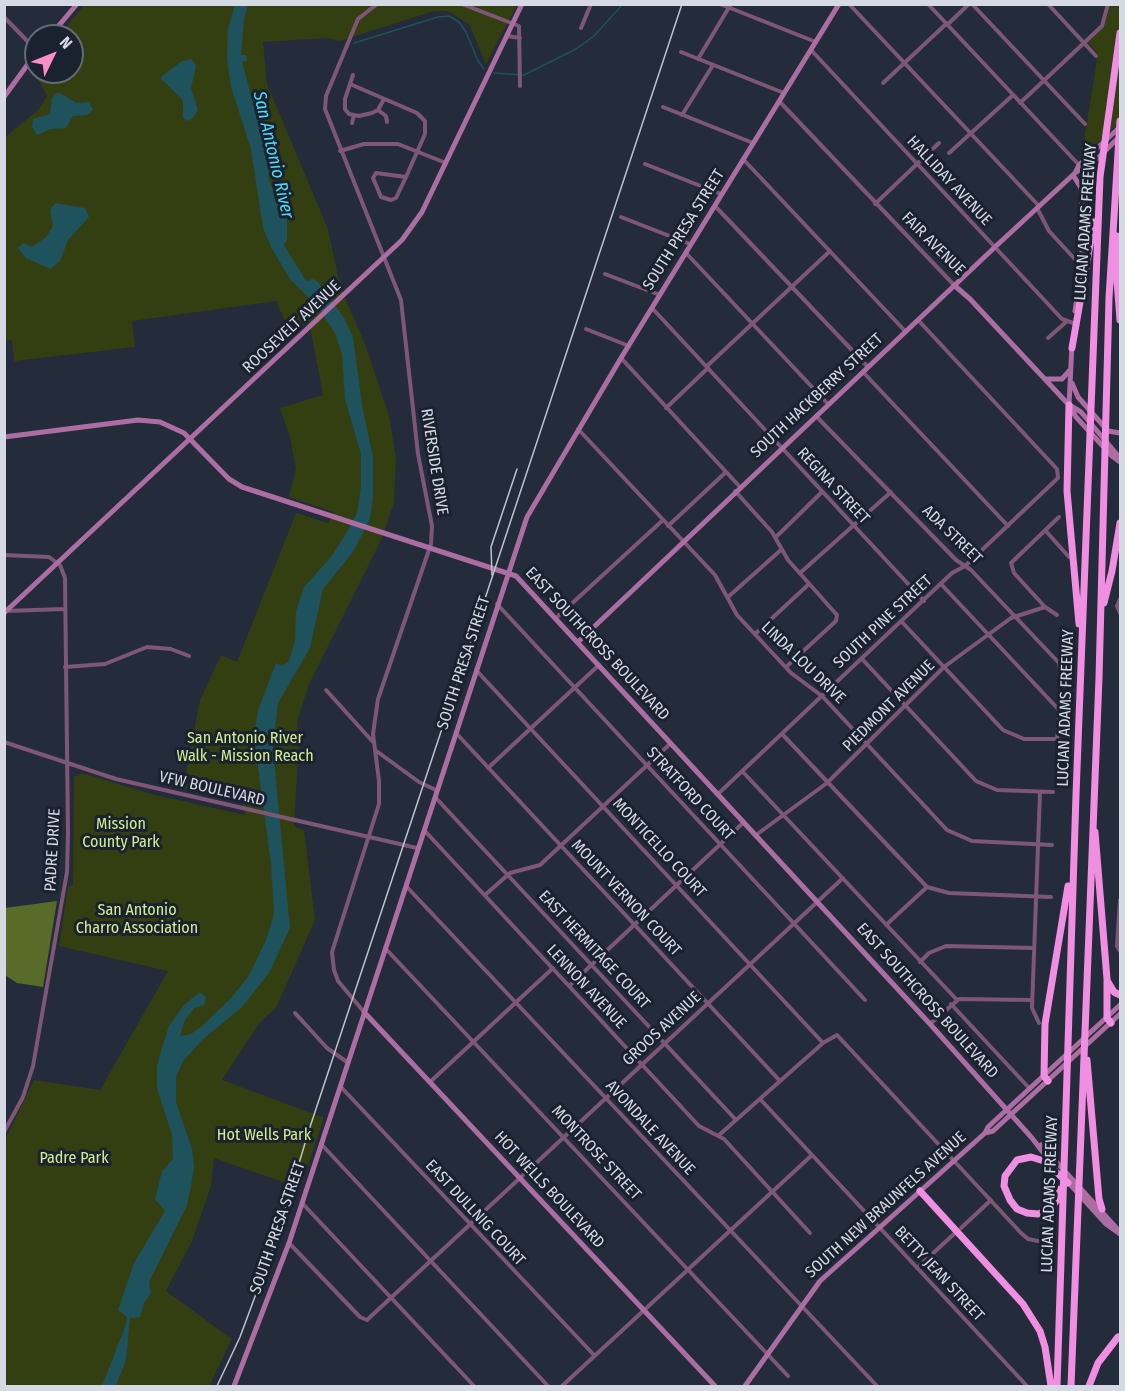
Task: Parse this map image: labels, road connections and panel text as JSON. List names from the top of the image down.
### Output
{
  "streets": {
    "highway": ["LUCIAN ADAMS FREEWAY"],
    "main road": [
      "SOUTH PRESA STREET",
      "FAIR AVENUE",
      "ROOSEVELT AVENUE",
      "SOUTH HACKBERRY STREET",
      "EAST SOUTHCROSS BOULEVARD",
      "HOT WELLS BOULEVARD",
      "SOUTH NEW BRAUNFELS AVENUE"
    ],
    "street": [
      "HALLIDAY AVENUE",
      "RIVERSIDE DRIVE",
      "REGINA STREET",
      "ADA STREET",
      "SOUTH PINE STREET",
      "LINDA LOU DRIVE",
      "PIEDMONT AVENUE",
      "VFW BOULEVARD",
      "STRATFORD COURT",
      "MONTICELLO COURT",
      "PADRE DRIVE",
      "MOUNT VERNON COURT",
      "EAST HERMITAGE COURT",
      "LENNON AVENUE",
      "GROOS AVENUE",
      "AVONDALE AVENUE",
      "MONTROSE STREET",
      "EAST DULLNIG COURT",
      "BETTY JEAN STREET"
    ]
  },
  "crossings": [
    ["HALLIDAY AVENUE", "SOUTH PRESA STREET"],
    ["HALLIDAY AVENUE", "SOUTH HACKBERRY STREET"],
    ["SOUTH PRESA STREET", "FAIR AVENUE"],
    ["SOUTH PRESA STREET", "RIVERSIDE DRIVE"],
    ["SOUTH PRESA STREET", "REGINA STREET"],
    ["SOUTH PRESA STREET", "EAST SOUTHCROSS BOULEVARD"],
    ["SOUTH PRESA STREET", "LINDA LOU DRIVE"],
    ["SOUTH PRESA STREET", "VFW BOULEVARD"],
    ["SOUTH PRESA STREET", "STRATFORD COURT"],
    ["SOUTH PRESA STREET", "MONTICELLO COURT"],
    ["SOUTH PRESA STREET", "MOUNT VERNON COURT"],
    ["SOUTH PRESA STREET", "EAST HERMITAGE COURT"],
    ["SOUTH PRESA STREET", "LENNON AVENUE"],
    ["SOUTH PRESA STREET", "GROOS AVENUE"],
    ["SOUTH PRESA STREET", "AVONDALE AVENUE"],
    ["SOUTH PRESA STREET", "MONTROSE STREET"],
    ["SOUTH PRESA STREET", "HOT WELLS BOULEVARD"],
    ["SOUTH PRESA STREET", "EAST DULLNIG COURT"],
    ["FAIR AVENUE", "SOUTH HACKBERRY STREET"],
    ["ROOSEVELT AVENUE", "RIVERSIDE DRIVE"],
    ["ROOSEVELT AVENUE", "EAST SOUTHCROSS BOULEVARD"],
    ["ROOSEVELT AVENUE", "PADRE DRIVE"],
    ["SOUTH HACKBERRY STREET", "REGINA STREET"],
    ["SOUTH HACKBERRY STREET", "ADA STREET"],
    ["SOUTH HACKBERRY STREET", "SOUTH PINE STREET"],
    ["SOUTH HACKBERRY STREET", "EAST SOUTHCROSS BOULEVARD"],
    ["SOUTH HACKBERRY STREET", "LINDA LOU DRIVE"],
    ["RIVERSIDE DRIVE", "EAST SOUTHCROSS BOULEVARD"],
    ["RIVERSIDE DRIVE", "VFW BOULEVARD"],
    ["RIVERSIDE DRIVE", "EAST HERMITAGE COURT"],
    ["RIVERSIDE DRIVE", "HOT WELLS BOULEVARD"],
    ["REGINA STREET", "SOUTH PINE STREET"],
    ["ADA STREET", "SOUTH PINE STREET"],
    ["ADA STREET", "PIEDMONT AVENUE"],
    ["SOUTH PINE STREET", "EAST SOUTHCROSS BOULEVARD"],
    ["SOUTH PINE STREET", "LINDA LOU DRIVE"],
    ["EAST SOUTHCROSS BOULEVARD", "PIEDMONT AVENUE"],
    ["EAST SOUTHCROSS BOULEVARD", "GROOS AVENUE"],
    ["EAST SOUTHCROSS BOULEVARD", "SOUTH NEW BRAUNFELS AVENUE"],
    ["LINDA LOU DRIVE", "PIEDMONT AVENUE"],
    ["VFW BOULEVARD", "PADRE DRIVE"],
    ["STRATFORD COURT", "GROOS AVENUE"],
    ["MONTICELLO COURT", "GROOS AVENUE"],
    ["MOUNT VERNON COURT", "GROOS AVENUE"],
    ["EAST HERMITAGE COURT", "GROOS AVENUE"],
    ["LENNON AVENUE", "GROOS AVENUE"],
    ["GROOS AVENUE", "AVONDALE AVENUE"],
    ["GROOS AVENUE", "MONTROSE STREET"],
    ["GROOS AVENUE", "HOT WELLS BOULEVARD"],
    ["GROOS AVENUE", "EAST DULLNIG COURT"],
    ["AVONDALE AVENUE", "SOUTH NEW BRAUNFELS AVENUE"],
    ["MONTROSE STREET", "SOUTH NEW BRAUNFELS AVENUE"],
    ["SOUTH NEW BRAUNFELS AVENUE", "BETTY JEAN STREET"]
  ],
  "water": ["San Antonio River"],
  "parks": [
    "San Antonio River Walk - Mission Reach",
    "Mission County Park",
    "San Antonio Charro Association",
    "Hot Wells Park",
    "Padre Park"
  ],
  "north": "top right"
}
